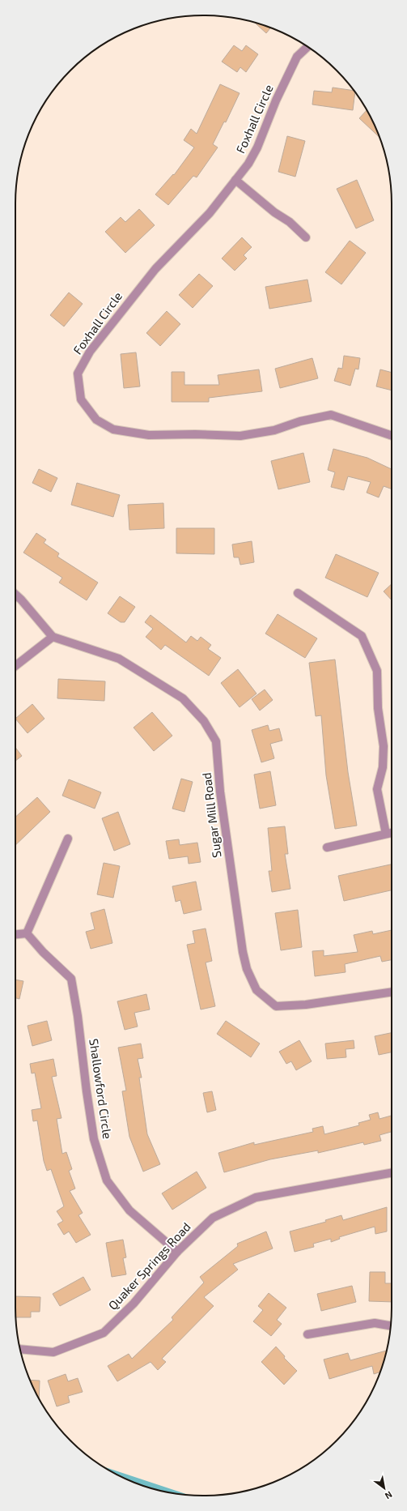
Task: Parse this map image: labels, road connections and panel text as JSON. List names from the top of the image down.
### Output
{
  "streets": {
    "street": [
      "Foxhall Circle",
      "Sugar Mill Road",
      "Shallowford Circle",
      "Quaker Springs Road"
    ]
  },
  "crossings": [
    ["Shallowford Circle", "Quaker Springs Road"]
  ],
  "north": "bottom right"
}
